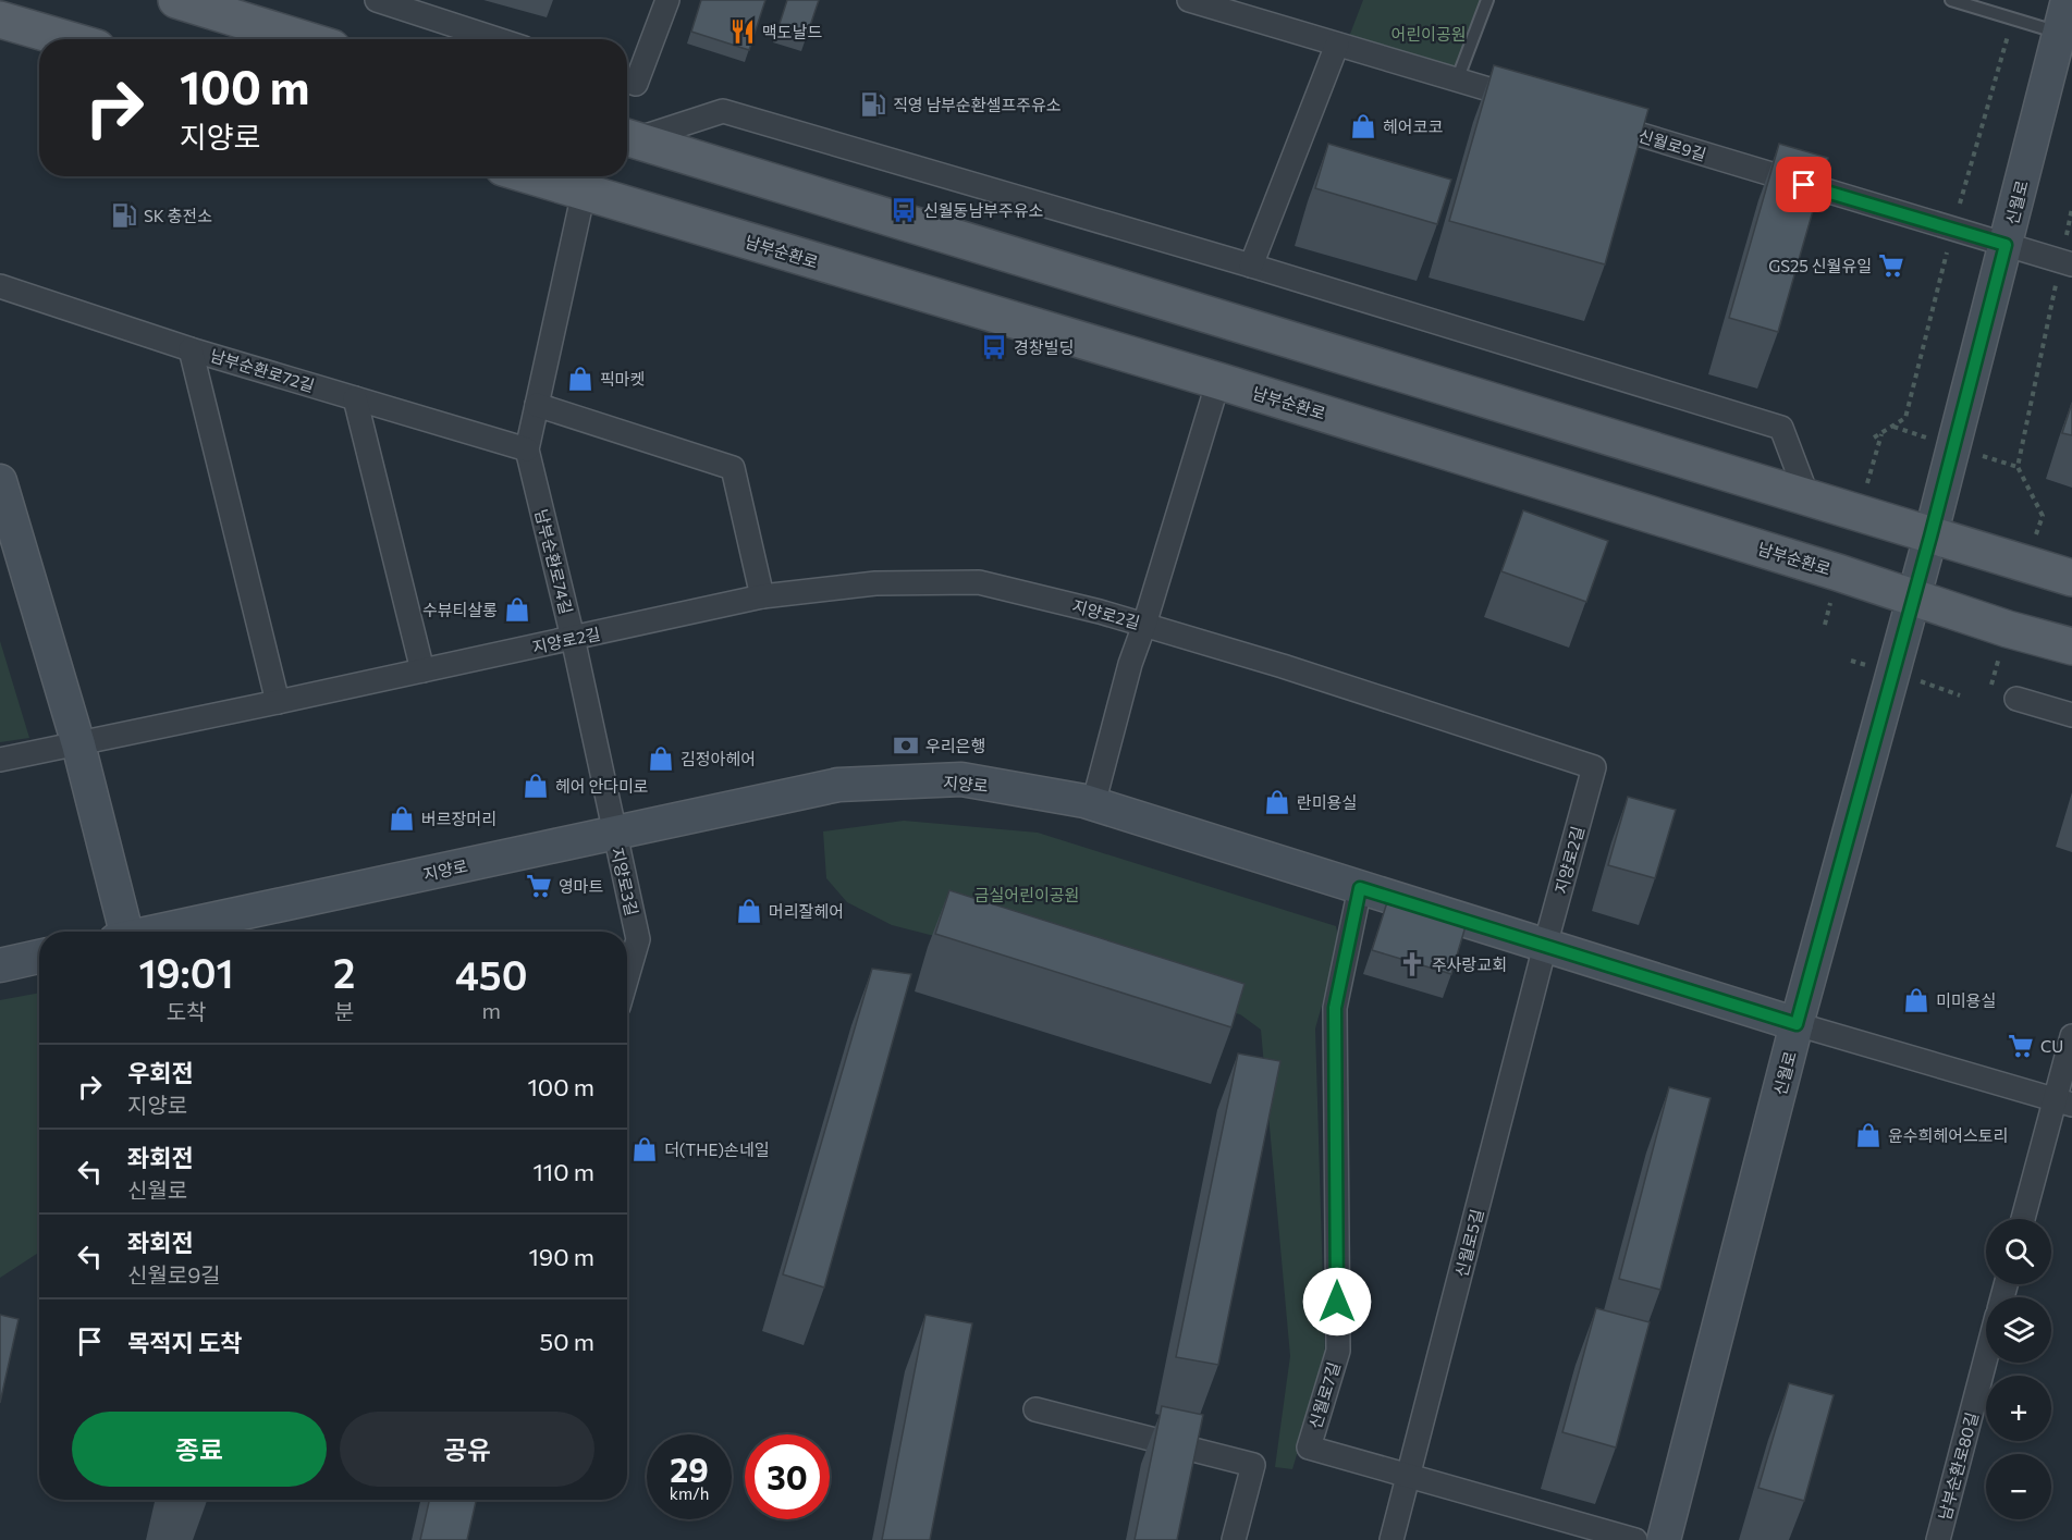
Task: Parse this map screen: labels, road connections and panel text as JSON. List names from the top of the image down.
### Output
{
  "streets": {
    "main road": ["신월로", "남부순환로", "지양로"],
    "street": [
      "신월로9길",
      "남부순환로72길",
      "남부순환로74길",
      "지양로2길",
      "지양로3길",
      "신월로5길",
      "신월로7길",
      "남부순환로80길"
    ]
  },
  "crossings": [
    ["신월로9길", "신월로"],
    ["신월로", "남부순환로"],
    ["신월로", "지양로"],
    ["남부순환로", "남부순환로74길"],
    ["남부순환로72길", "남부순환로74길"],
    ["남부순환로74길", "지양로2길"],
    ["남부순환로74길", "지양로"],
    ["남부순환로74길", "지양로3길"],
    ["지양로2길", "지양로"],
    ["지양로2길", "신월로5길"],
    ["지양로", "지양로3길"],
    ["지양로", "신월로5길"],
    ["지양로", "신월로7길"],
    ["신월로5길", "신월로7길"]
  ],
  "parks": ["어린이공원", "금실어린이공원"],
  "places": {
    "restaurant": ["맥도날드"],
    "fuel station": ["직영 남부순환셀프주유소", "SK 충전소"],
    "shop": [
      "헤어코코",
      "픽마켓",
      "수뷰티살롱",
      "김정아헤어",
      "헤어 안다미로",
      "란미용실",
      "버르장머리",
      "머리잘헤어",
      "미미용실",
      "윤수희헤어스토리",
      "더(THE)손네일"
    ],
    "bus stop": ["신월동남부주유소", "경창빌딩"],
    "supermarket": ["GS25 신월유일", "영마트", "CU"],
    "bank": ["우리은행"],
    "church": ["주사랑교회"]
  },
  "page": {
    "turn": ["100 m", "지양로"],
    "eta": [
      "19:01",
      "도착",
      "2",
      "분",
      "450",
      "m"
    ],
    "list": [
      {
        "name": "우회전",
        "note": "지양로",
        "value": "100 m"
      },
      {
        "name": "좌회전",
        "note": "신월로",
        "value": "110 m"
      },
      {
        "name": "좌회전",
        "note": "신월로9길",
        "value": "190 m"
      },
      {
        "name": "목적지 도착",
        "value": "50 m"
      }
    ],
    "map_buttons": ["+", "−"],
    "buttons": ["종료", "공유"],
    "speed": "29 km/h",
    "limit": "30"
  }
}
